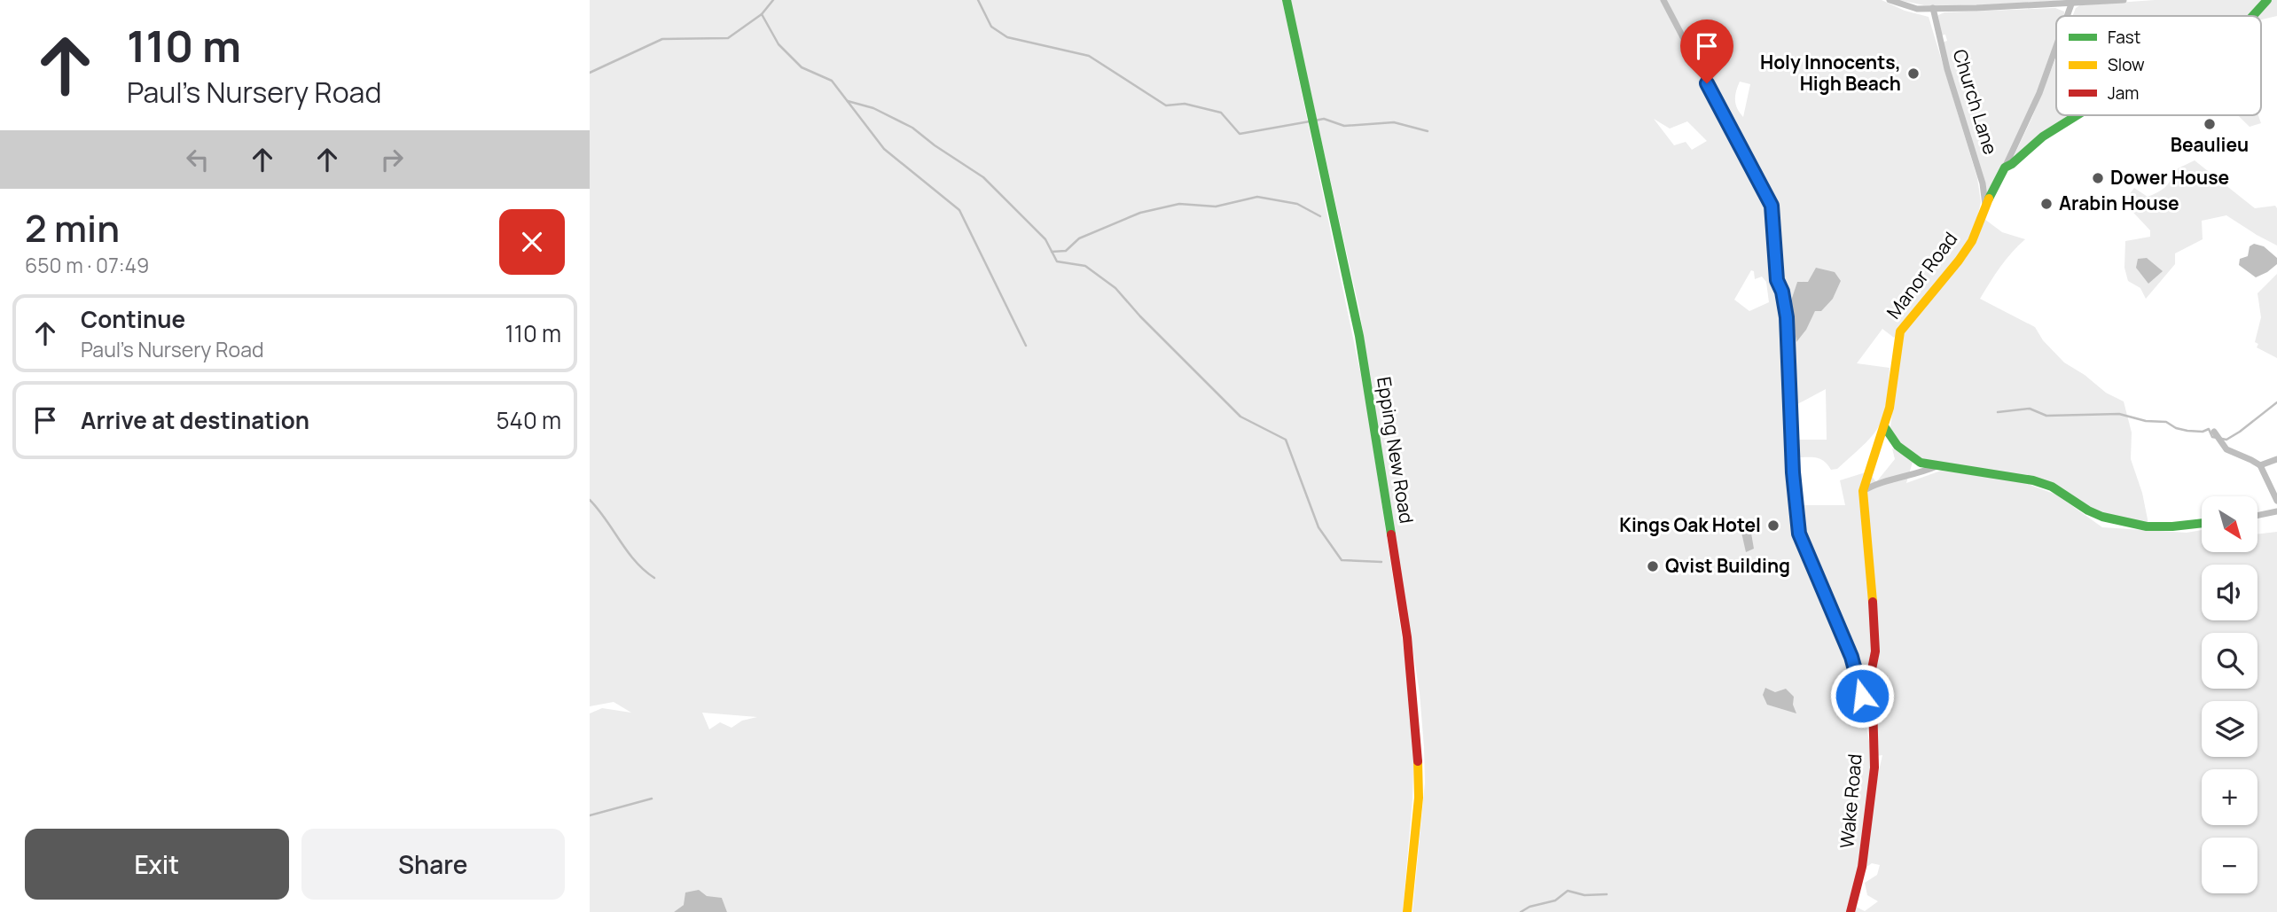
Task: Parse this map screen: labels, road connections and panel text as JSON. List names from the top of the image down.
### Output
{
  "streets": {
    "street": [
      "Church Lane",
      "Manor Road",
      "Epping New Road",
      "Wake Road"
    ]
  },
  "crossings": [
    ["Church Lane", "Manor Road"],
    ["Manor Road", "Wake Road"]
  ],
  "places": [
    "Holy Innocents, High Beach",
    "Beaulieu",
    "Dower House",
    "Arabin House",
    "Kings Oak Hotel",
    "Qvist Building"
  ],
  "legend": ["Fast", "Slow", "Jam"],
  "north": "bottom right",
  "page": {
    "turn": ["110 m", "Paul's Nursery Road"],
    "heading": ["2 min", "650 m · 07:49"],
    "list": [
      {
        "name": "Continue",
        "note": "Paul's Nursery Road",
        "value": "110 m"
      },
      {
        "name": "Arrive at destination",
        "value": "540 m"
      }
    ],
    "map_buttons": ["+", "−"],
    "buttons": ["Exit", "Share"]
  }
}
